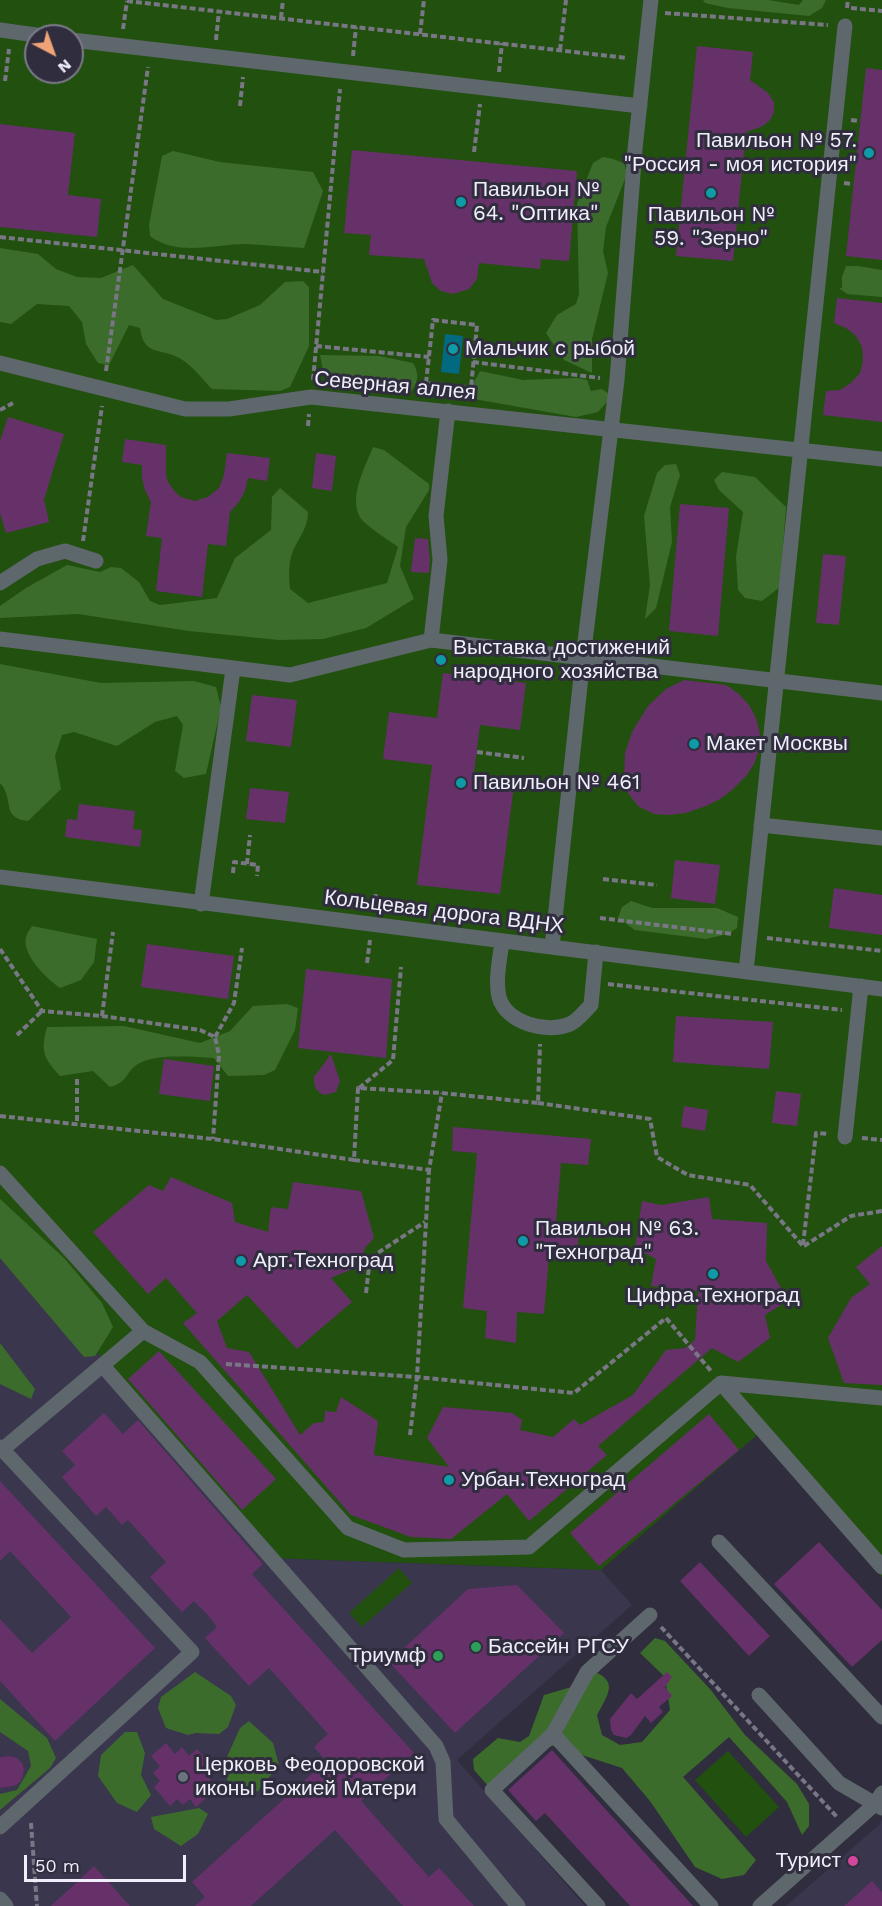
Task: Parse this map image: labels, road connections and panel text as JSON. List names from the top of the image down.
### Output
{
  "streets": {
    "street": ["Северная аллея", "Кольцевая дорога ВДНХ"]
  },
  "places": [
    "Павильон № 57. \"Россия - моя история\"",
    "Павильон № 59. \"Зерно\"",
    "Павильон № 64. \"Оптика\"",
    "Мальчик с рыбой",
    "Выставка достижений народного хозяйства",
    "Макет Москвы",
    "Павильон № 461",
    "Павильон № 63. \"Техноград\"",
    "Арт.Техноград",
    "Цифра.Техноград",
    "Урбан.Техноград",
    "Бассейн РГСУ",
    "Триумф",
    "Церковь Феодоровской иконы Божией Матери",
    "Турист"
  ],
  "scale_bar": "50 m",
  "north": "bottom right"
}
